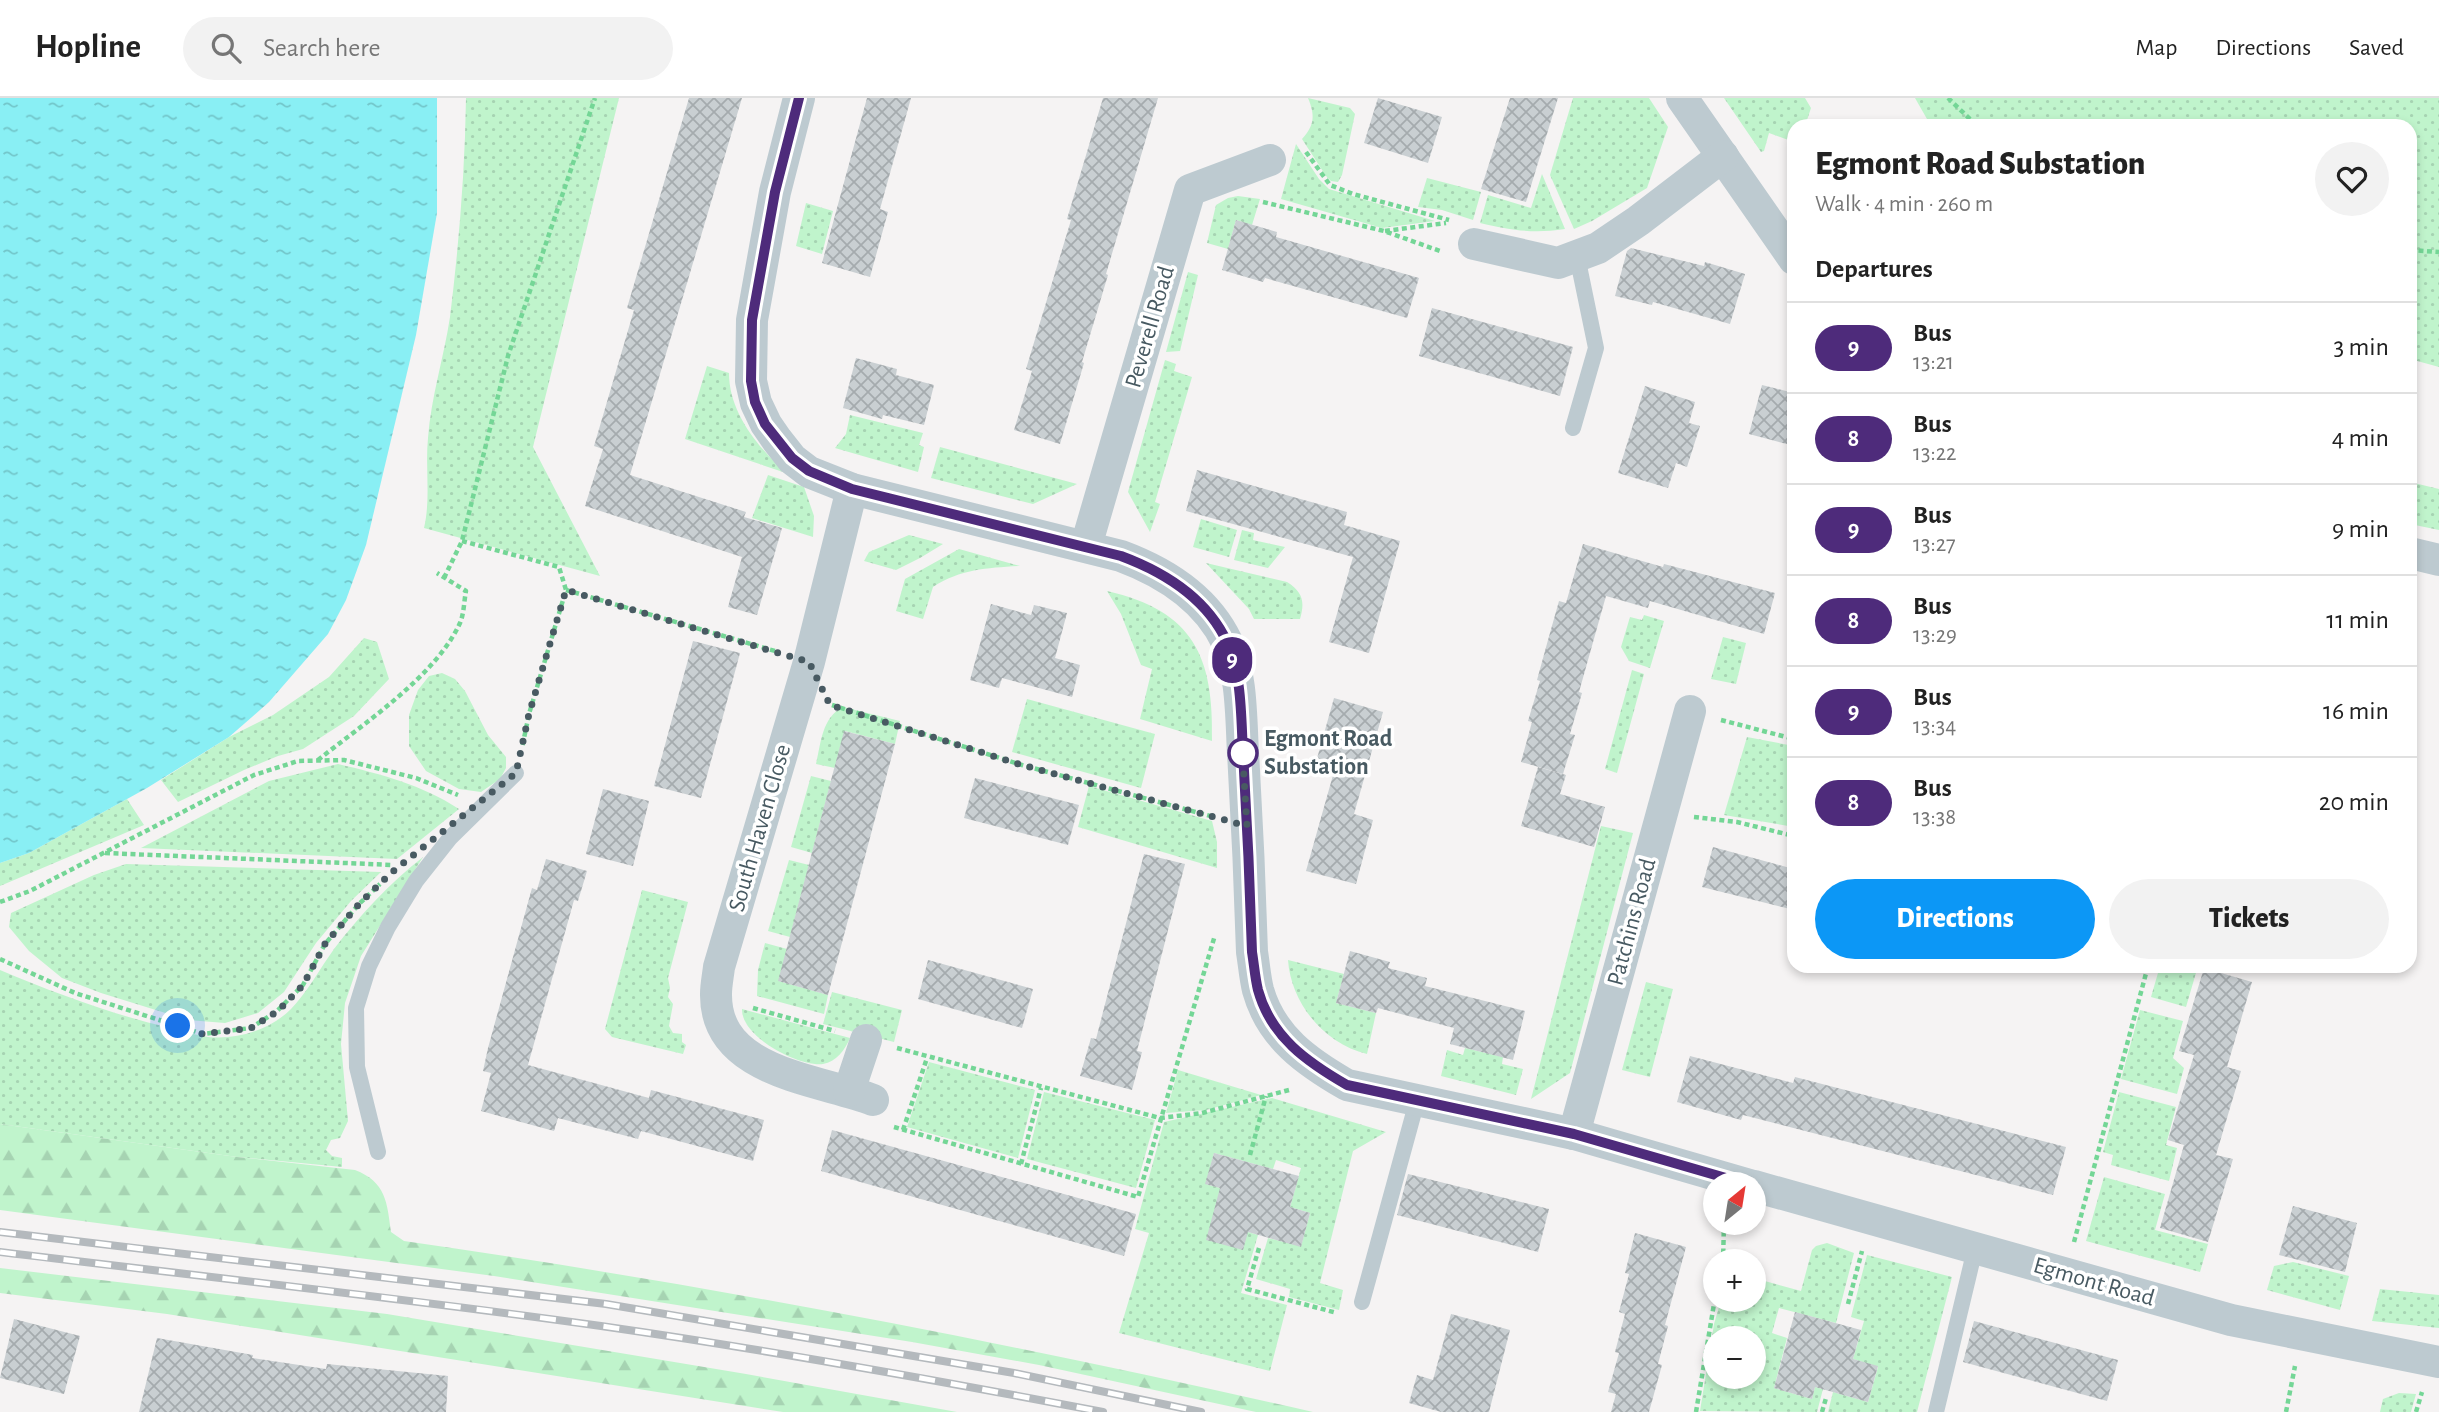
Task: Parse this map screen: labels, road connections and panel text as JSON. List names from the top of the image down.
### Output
{
  "streets": {
    "street": [
      "Peverell Road",
      "South Haven Close",
      "Patchins Road",
      "Egmont Road"
    ]
  },
  "crossings": [
    ["Peverell Road", "Egmont Road"],
    ["South Haven Close", "Egmont Road"],
    ["Patchins Road", "Egmont Road"]
  ],
  "places": ["Egmont Road Substation"],
  "lines": ["bus line 9"],
  "north": "top right",
  "page": {
    "header": "Hopline",
    "search": "Search here",
    "nav": ["Map", "Directions", "Saved"],
    "on_map": "9",
    "heading": [
      ["Egmont Road Substation", "Walk · 4 min · 260 m"],
      "Departures"
    ],
    "list": [
      {
        "mark": "9",
        "name": "Bus",
        "note": "13:21",
        "value": "3 min"
      },
      {
        "mark": "8",
        "name": "Bus",
        "note": "13:22",
        "value": "4 min"
      },
      {
        "mark": "9",
        "name": "Bus",
        "note": "13:27",
        "value": "9 min"
      },
      {
        "mark": "8",
        "name": "Bus",
        "note": "13:29",
        "value": "11 min"
      },
      {
        "mark": "9",
        "name": "Bus",
        "note": "13:34",
        "value": "16 min"
      },
      {
        "mark": "8",
        "name": "Bus",
        "note": "13:38",
        "value": "20 min"
      }
    ],
    "buttons": ["Directions", "Tickets"],
    "map_buttons": ["+", "−"]
  }
}
